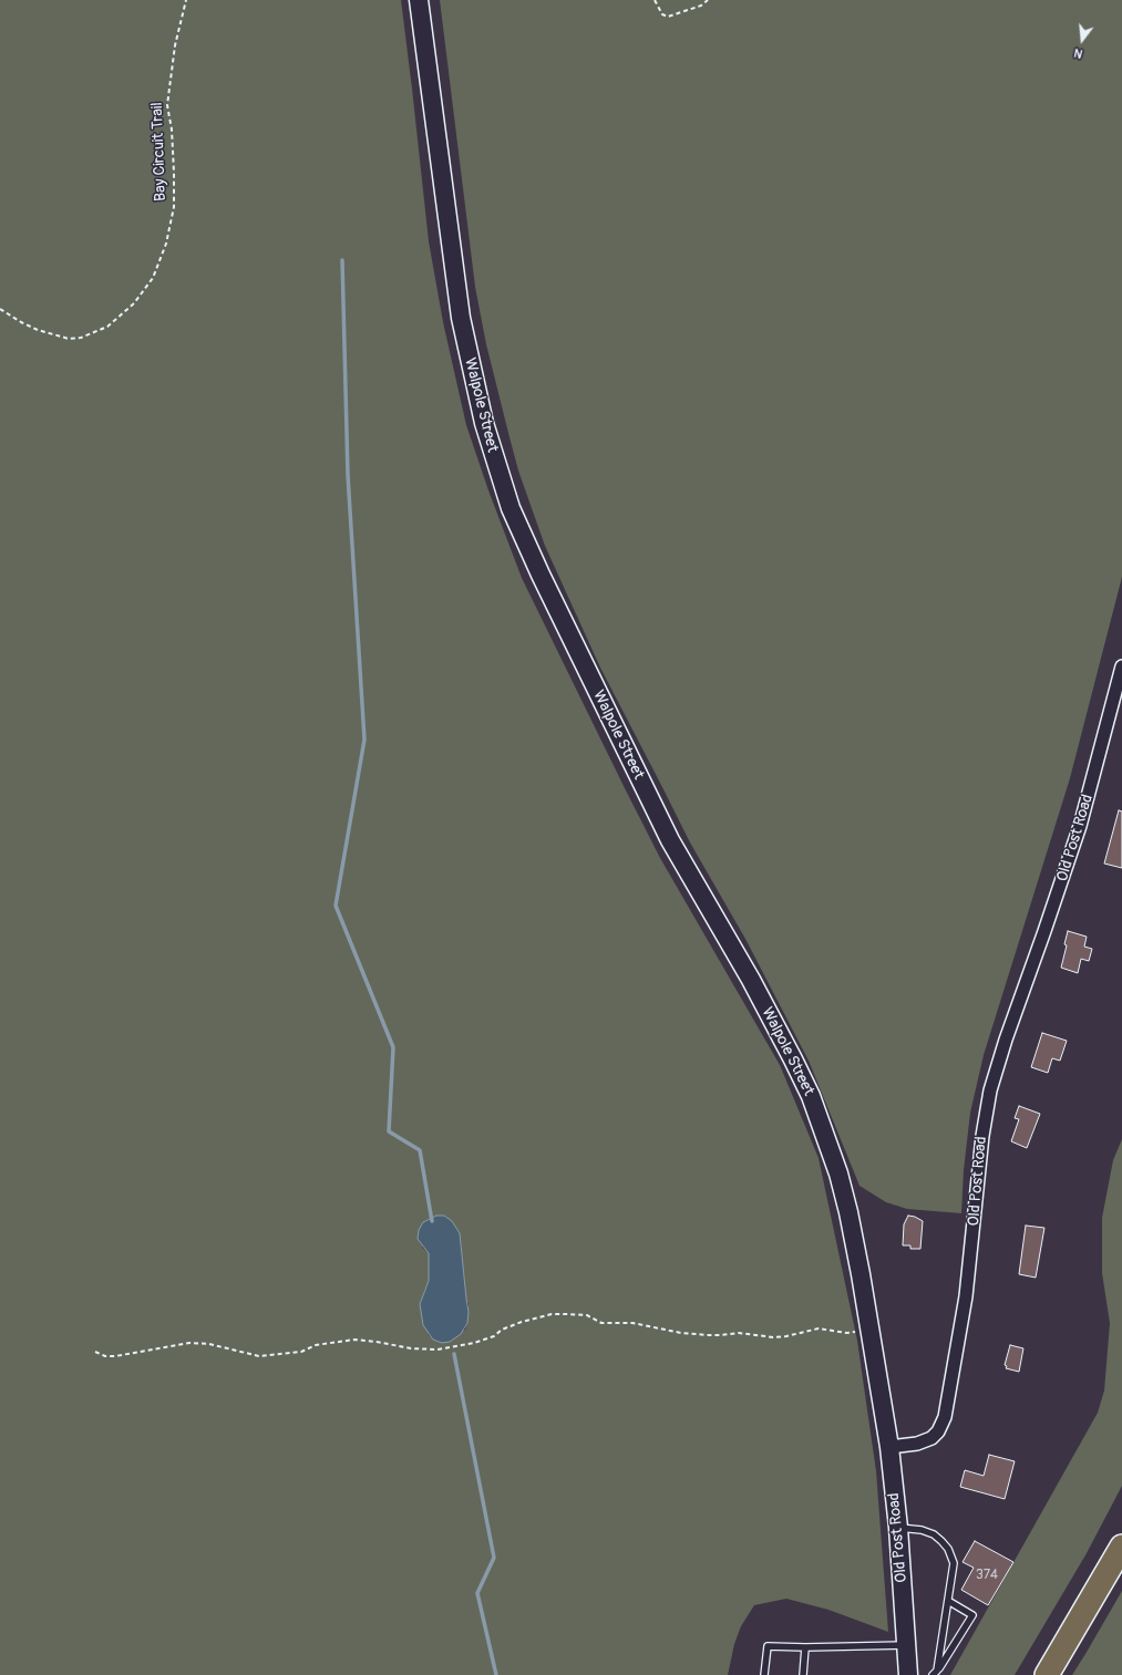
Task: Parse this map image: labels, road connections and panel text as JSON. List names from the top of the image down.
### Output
{
  "streets": {
    "main road": ["Walpole Street", "Old Post Road"],
    "path": ["Bay Circuit Trail"]
  },
  "crossings": [
    ["Walpole Street", "Old Post Road"]
  ],
  "house_numbers": ["374"],
  "north": "bottom"
}
